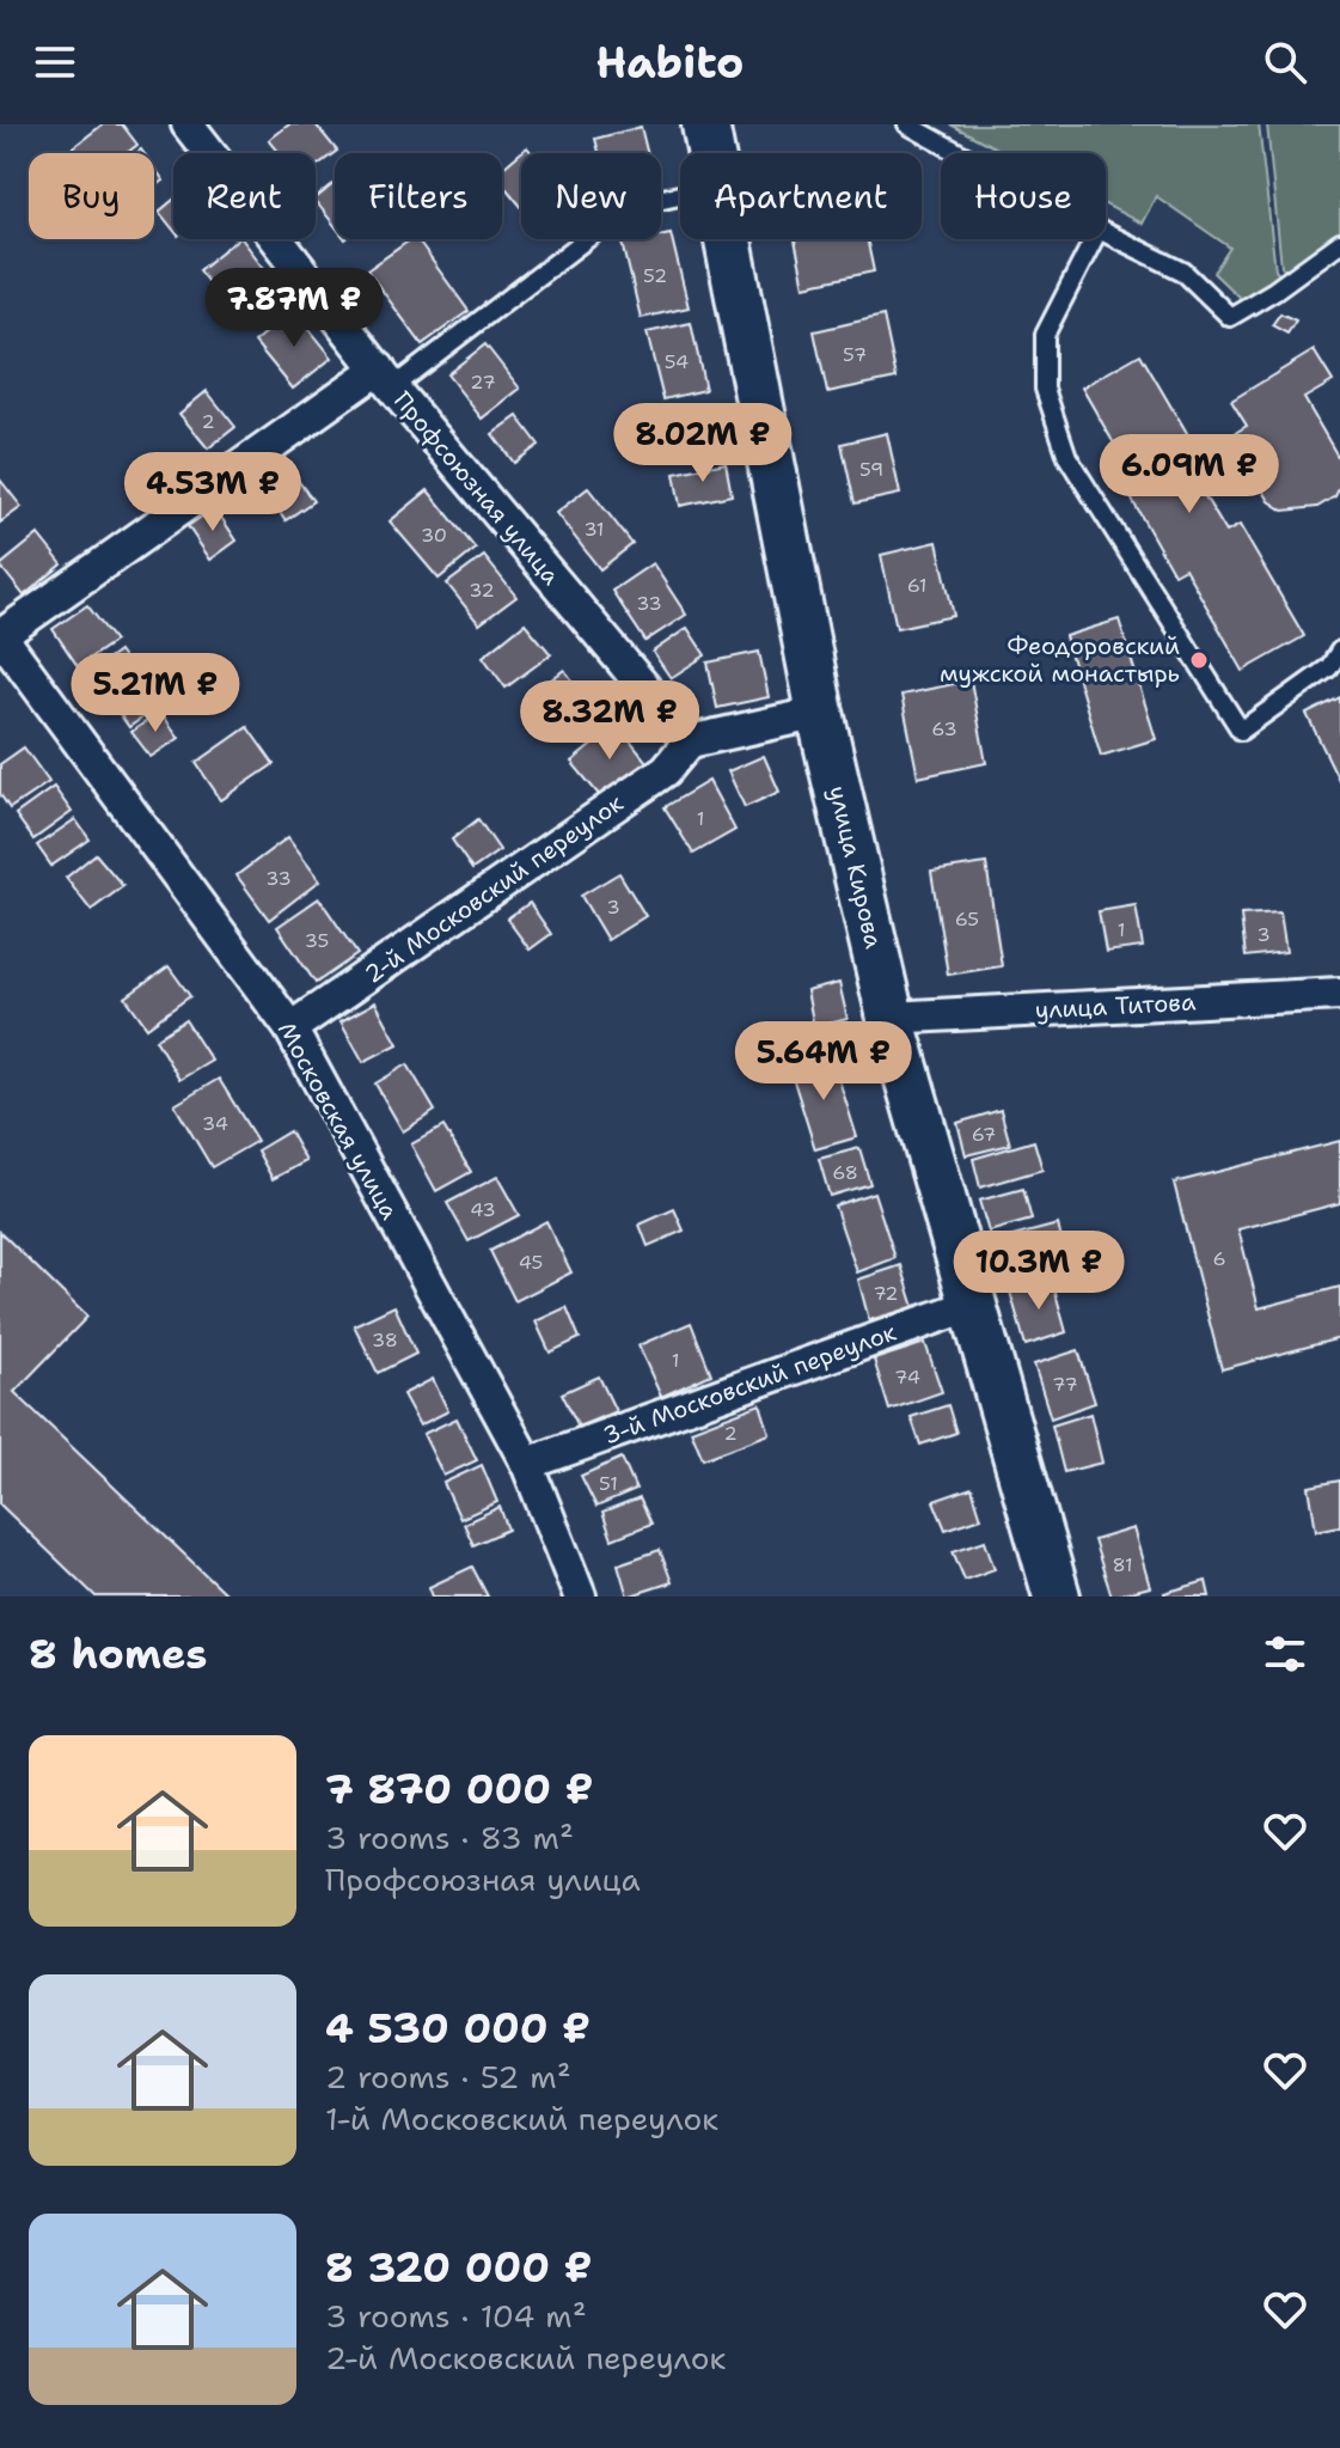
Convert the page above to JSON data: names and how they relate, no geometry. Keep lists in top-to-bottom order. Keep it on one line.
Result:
{"streets":{"street":["Профсоюзная улица","улица Кирова","2-й Московский переулок","улица Титова","Московская улица","3-й Московский переулок"]},"crossings":[["Профсоюзная улица","2-й Московский переулок"],["улица Кирова","улица Титова"],["улица Кирова","3-й Московский переулок"],["2-й Московский переулок","Московская улица"],["Московская улица","3-й Московский переулок"]],"places":["Феодоровский мужской монастырь"],"house_numbers":["52","57","54","27","2","59","31","30","61","32","33","63","1","33","3","65","1","3","35","34","67","68","43","6","45","72","38","1","74","77","2","51","81"],"page":{"header":"Habito","chip":["Buy","Rent","Filters","New","Apartment","House"],"price":["7.87M ₽","8.02M ₽","6.09M ₽","4.53M ₽","5.21M ₽","8.32M ₽","5.64M ₽","10.3M ₽"],"heading":"8 homes","list":[{"name":"7 870 000 ₽","note":"3 rooms · 83 m² · Профсоюзная улица"},{"name":"4 530 000 ₽","note":"2 rooms · 52 m² · 1-й Московский переулок"},{"name":"8 320 000 ₽","note":"3 rooms · 104 m² · 2-й Московский переулок"}]}}
